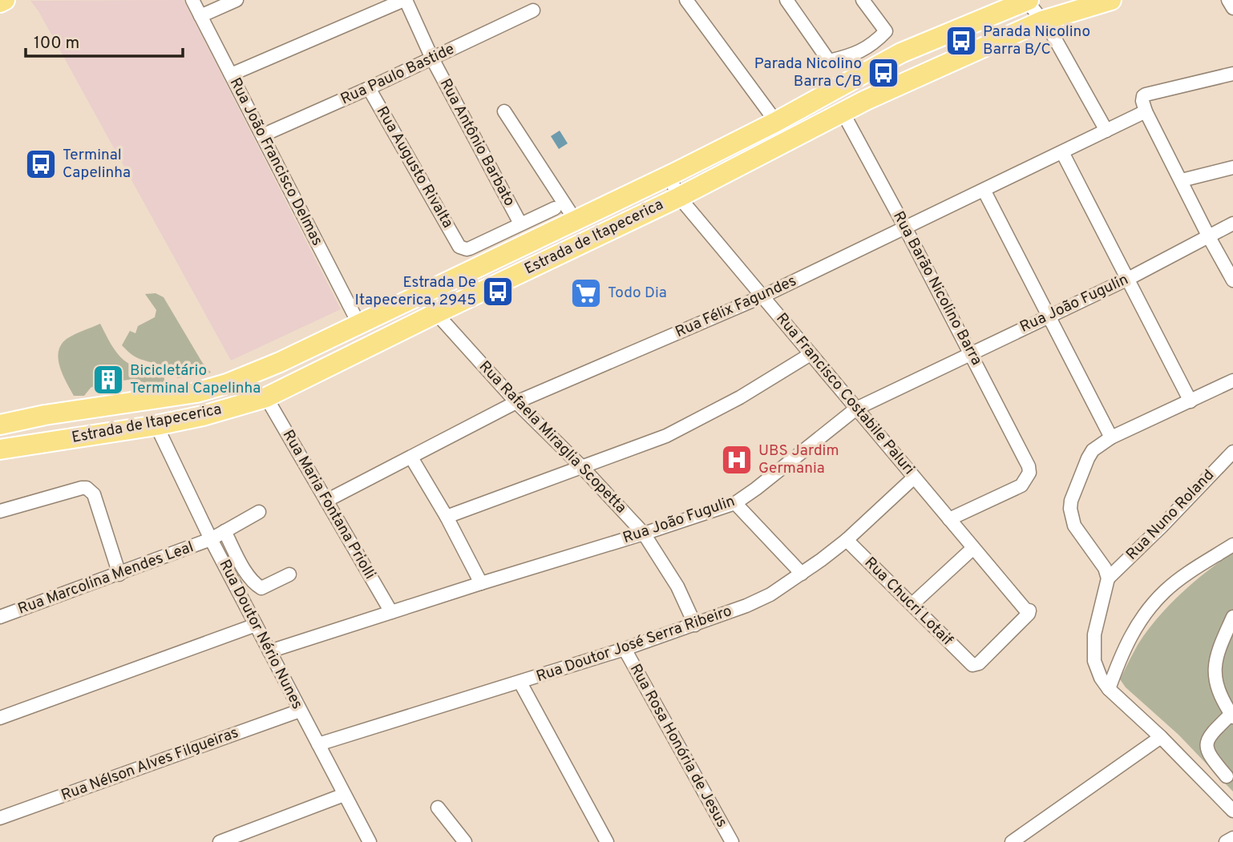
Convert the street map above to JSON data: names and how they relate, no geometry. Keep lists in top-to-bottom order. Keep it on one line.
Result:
{"streets":{"main road":["Estrada de Itapecerica"],"street":["Rua Paulo Bastide","Rua Antônio Barbato","Rua João Francisco Delmas","Rua Augusto Rivalta","Rua Barão Nicolino Barra","Rua João Fugulin","Rua Félix Fagundes","Rua Francisco Costabile Paluri","Rua Rafaela Miraglia Scopetta","Rua Maria Fontana Priolli","Rua Nuno Roland","Rua Marcolina Mendes Leal","Rua Chucri Lotaif","Rua Doutor Nério Nunes","Rua Doutor José Serra Ribeiro","Rua Rosa Honória de Jesus","Rua Nélson Alves Filgueiras"]},"crossings":[["Rua Paulo Bastide","Rua Antônio Barbato"],["Rua Paulo Bastide","Rua João Francisco Delmas"],["Rua Paulo Bastide","Rua Augusto Rivalta"],["Rua Antônio Barbato","Rua Augusto Rivalta"],["Rua João Francisco Delmas","Estrada de Itapecerica"],["Estrada de Itapecerica","Rua Barão Nicolino Barra"],["Estrada de Itapecerica","Rua Francisco Costabile Paluri"],["Estrada de Itapecerica","Rua Rafaela Miraglia Scopetta"],["Estrada de Itapecerica","Rua Maria Fontana Priolli"],["Estrada de Itapecerica","Rua Doutor Nério Nunes"],["Rua Barão Nicolino Barra","Rua João Fugulin"],["Rua Barão Nicolino Barra","Rua Félix Fagundes"],["Rua Barão Nicolino Barra","Rua Francisco Costabile Paluri"],["Rua João Fugulin","Rua Francisco Costabile Paluri"],["Rua João Fugulin","Rua Rafaela Miraglia Scopetta"],["Rua João Fugulin","Rua Maria Fontana Priolli"],["Rua João Fugulin","Rua Doutor Nério Nunes"],["Rua Félix Fagundes","Rua Francisco Costabile Paluri"],["Rua Félix Fagundes","Rua Rafaela Miraglia Scopetta"],["Rua Félix Fagundes","Rua Maria Fontana Priolli"],["Rua Francisco Costabile Paluri","Rua Chucri Lotaif"],["Rua Francisco Costabile Paluri","Rua Doutor José Serra Ribeiro"],["Rua Rafaela Miraglia Scopetta","Rua Doutor José Serra Ribeiro"],["Rua Marcolina Mendes Leal","Rua Doutor Nério Nunes"],["Rua Chucri Lotaif","Rua Doutor José Serra Ribeiro"],["Rua Doutor Nério Nunes","Rua Doutor José Serra Ribeiro"],["Rua Doutor Nério Nunes","Rua Nélson Alves Filgueiras"],["Rua Doutor José Serra Ribeiro","Rua Rosa Honória de Jesus"]],"places":{"bus stop":["Parada Nicolino Barra B/C","Parada Nicolino Barra C/B","Terminal Capelinha","Estrada De Itapecerica, 2945"],"supermarket":["Todo Dia"],"building":["Bicicletário Terminal Capelinha"],"hospital":["UBS Jardim Germania"]},"scale_bar":"100 m"}
